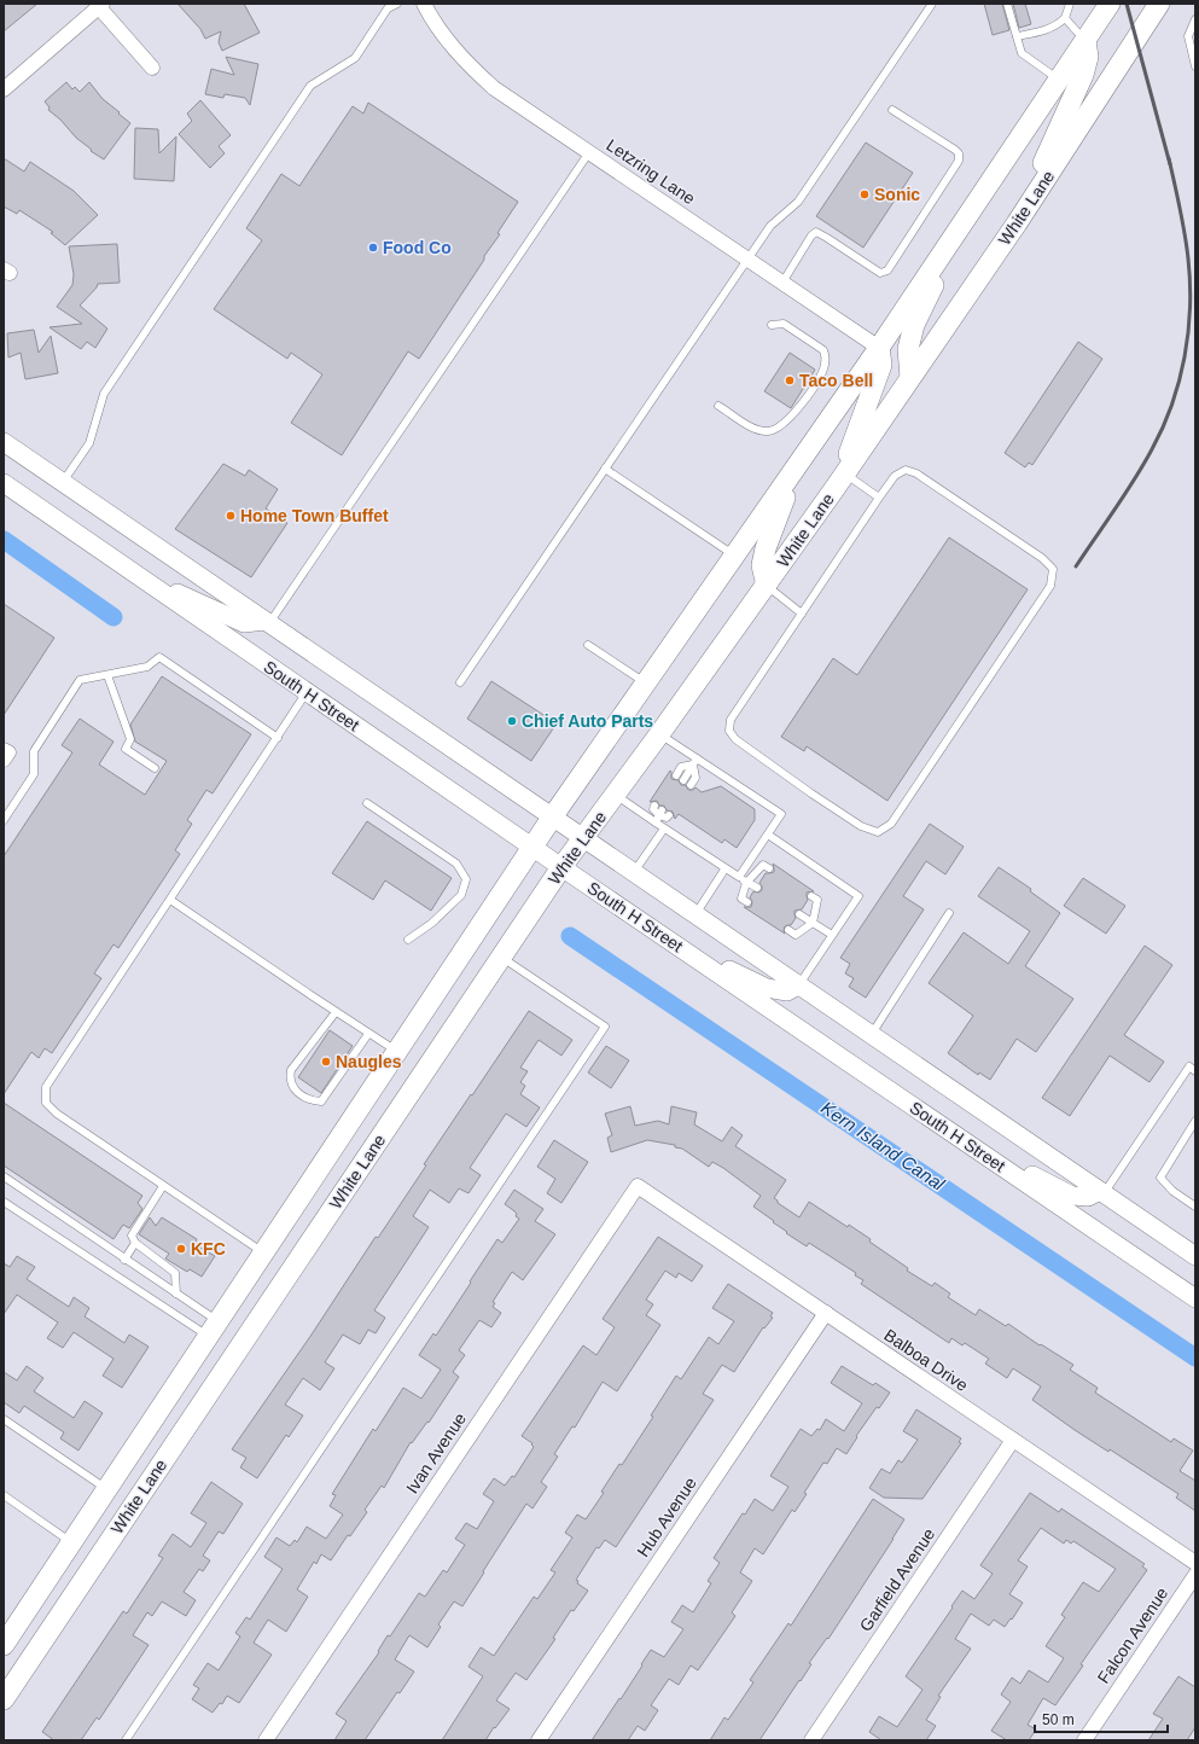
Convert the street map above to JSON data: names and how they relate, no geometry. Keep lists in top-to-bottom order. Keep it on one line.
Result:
{"streets":{"main road":["White Lane"],"street":["Letzring Lane","South H Street","Balboa Drive","Ivan Avenue","Hub Avenue","Garfield Avenue","Falcon Avenue"]},"crossings":[["Letzring Lane","White Lane"],["White Lane","South H Street"],["Balboa Drive","Ivan Avenue"],["Balboa Drive","Hub Avenue"],["Balboa Drive","Garfield Avenue"]],"water":["Kern Island Canal"],"places":["Sonic","Food Co","Taco Bell","Home Town Buffet","Chief Auto Parts","Naugles","KFC"],"scale_bar":"50 m"}
